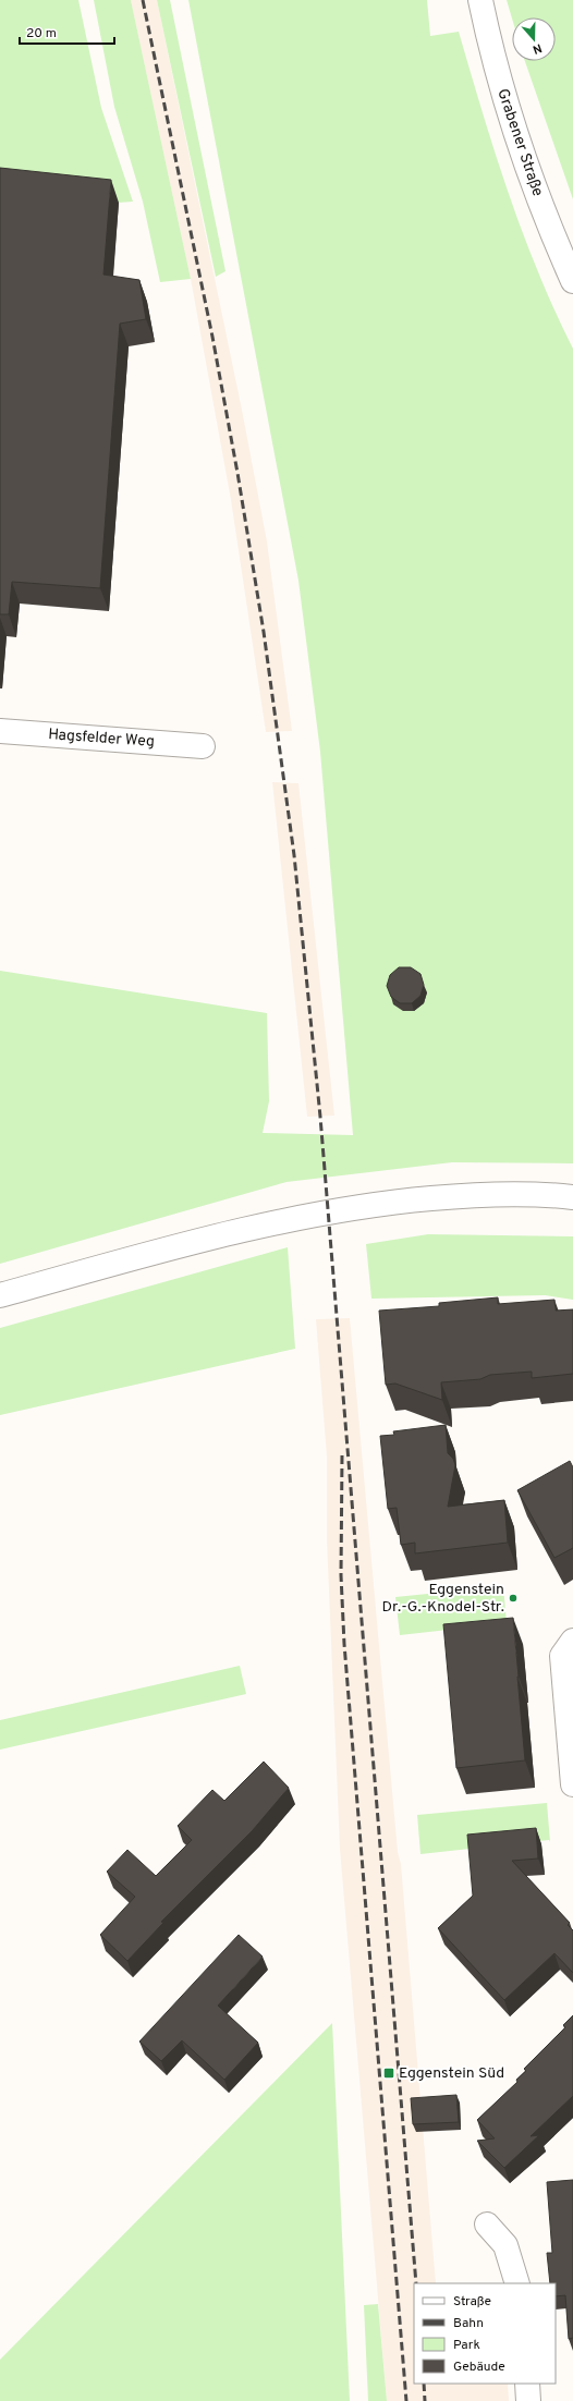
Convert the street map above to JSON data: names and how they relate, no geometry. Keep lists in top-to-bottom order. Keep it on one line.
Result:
{"streets":{"street":["Grabener Straße","Hagsfelder Weg"]},"places":{"other":["Eggenstein Dr.-G.-Knodel-Str."],"transit":["Eggenstein Süd"]},"legend":["Straße","Bahn","Park","Gebäude"],"scale_bar":"20 m","north":"bottom"}
